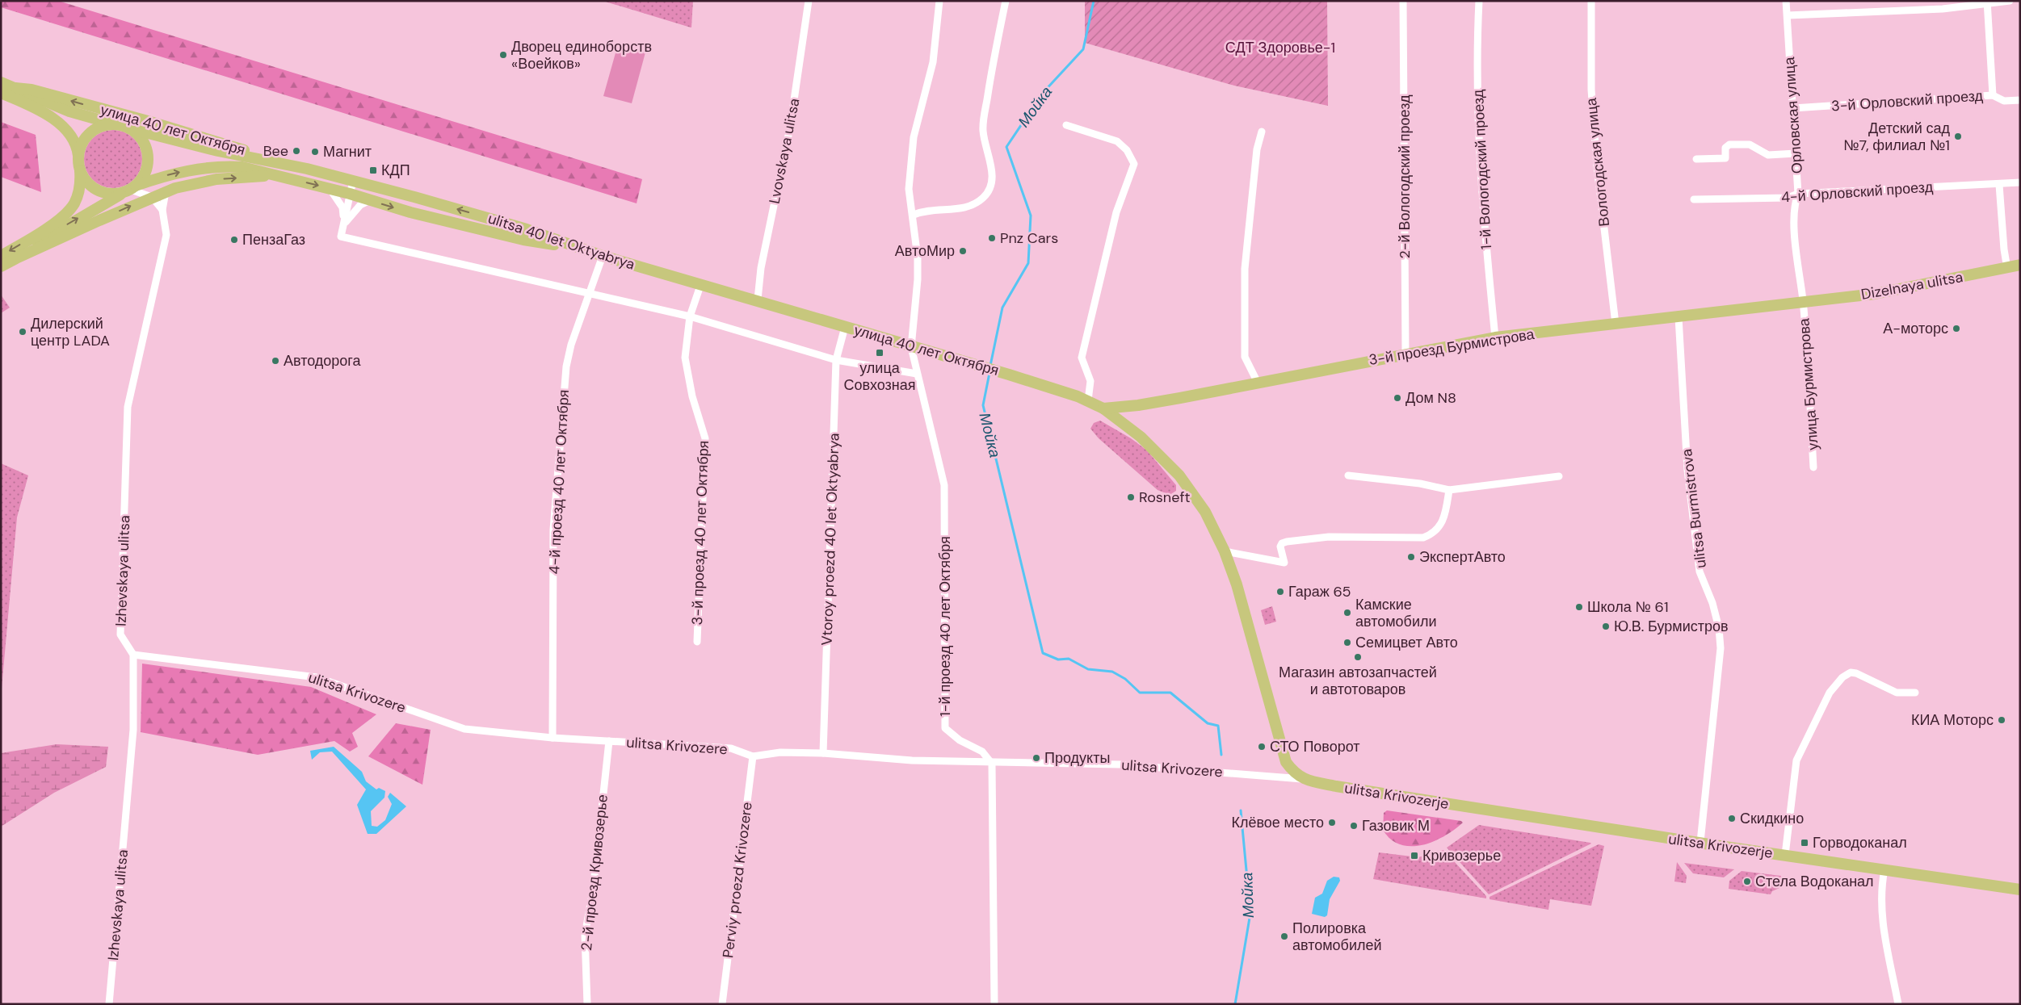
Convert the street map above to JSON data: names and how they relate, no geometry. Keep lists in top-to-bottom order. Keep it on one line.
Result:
{"streets":{"main road":["улица 40 лет Октября","ulitsa 40 let Oktyabrya","Dizelnaya ulitsa","3-й проезд Бурмистрова","ulitsa Krivozerje"],"street":["3-й Орловский проезд","Орловская улица","Lvovskaya ulitsa","Вологодская улица","1-й Вологодский проезд","2-й Вологодский проезд","4-й Орловский проезд","улица Бурмистрова","4-й проезд 40 лет Октября","ulitsa Burmistrova","3-й проезд 40 лет Октября","Vtoroy proezd 40 let Oktyabrya","Izhevskaya ulitsa","1-й проезд 40 лет Октября","ulitsa Krivozere","2-й проезд Кривозерье","Perviy proezd Krivozere"]},"crossings":[["3-й Орловский проезд","Орловская улица"],["Орловская улица","4-й Орловский проезд"],["Орловская улица","Dizelnaya ulitsa"],["Орловская улица","3-й проезд Бурмистрова"],["Орловская улица","улица Бурмистрова"],["улица 40 лет Октября","ulitsa 40 let Oktyabrya"],["улица 40 лет Октября","Vtoroy proezd 40 let Oktyabrya"],["Lvovskaya ulitsa","ulitsa 40 let Oktyabrya"],["Вологодская улица","3-й проезд Бурмистрова"],["1-й Вологодский проезд","3-й проезд Бурмистрова"],["2-й Вологодский проезд","3-й проезд Бурмистрова"],["ulitsa 40 let Oktyabrya","4-й проезд 40 лет Октября"],["ulitsa 40 let Oktyabrya","3-й проезд 40 лет Октября"],["ulitsa 40 let Oktyabrya","Vtoroy proezd 40 let Oktyabrya"],["Dizelnaya ulitsa","3-й проезд Бурмистрова"],["Dizelnaya ulitsa","улица Бурмистрова"],["3-й проезд Бурмистрова","улица Бурмистрова"],["3-й проезд Бурмистрова","ulitsa Burmistrova"],["4-й проезд 40 лет Октября","ulitsa Krivozere"],["ulitsa Burmistrova","ulitsa Krivozerje"],["Vtoroy proezd 40 let Oktyabrya","ulitsa Krivozere"],["Izhevskaya ulitsa","ulitsa Krivozere"],["1-й проезд 40 лет Октября","ulitsa Krivozere"],["ulitsa Krivozere","ulitsa Krivozerje"],["ulitsa Krivozere","2-й проезд Кривозерье"],["ulitsa Krivozere","Perviy proezd Krivozere"]],"one_way":["ulitsa 40 let Oktyabrya"],"water":["Мойка"],"parks":["СДТ Здоровье-1"],"places":{"other":["Дворец единоборств «Воейков»","Детский сад №7, филиал №1","Bee","Магнит","Pnz Cars","ПензаГаз","АвтоМир","А-моторс","Дилерский центр LADA","Автодорога","Дом N8","Rosneft","ЭкспертАвто","Гараж 65","Школа № 61","Камские автомобили","Ю.В. Бурмистров","Семицвет Авто","Магазин автозапчастей и автотоваров","КИА Моторс","СТО Поворот","Продукты","Скидкино","Клёвое место","Газовик М","Стела Водоканал","Полировка автомобилей"],"transit":["КДП","улица Совхозная","Горводоканал","Кривозерье"]}}
